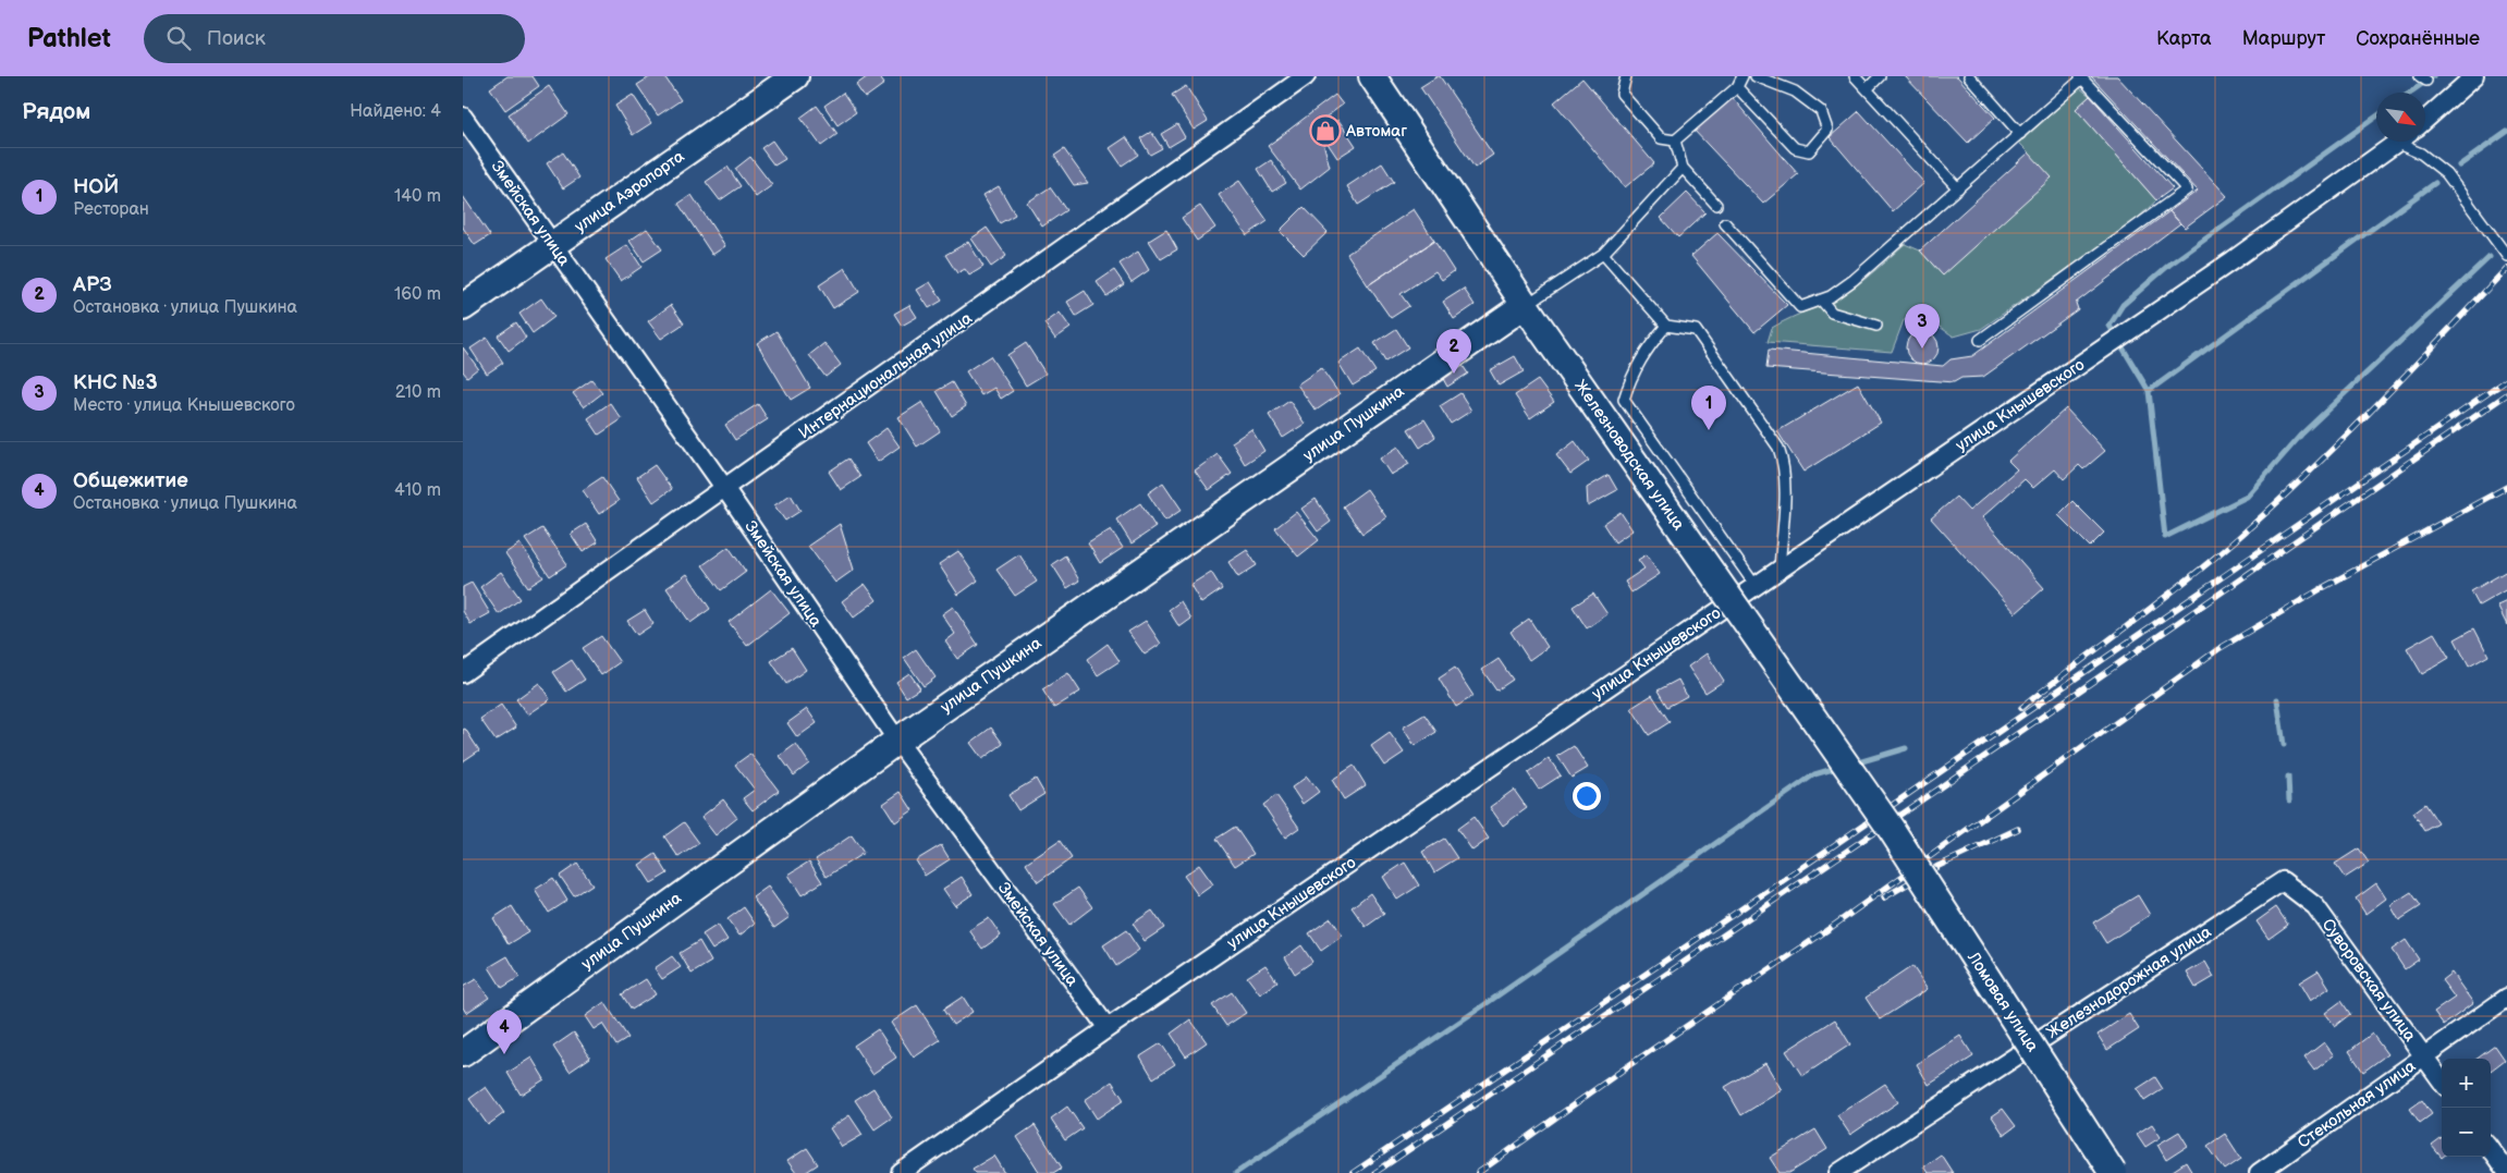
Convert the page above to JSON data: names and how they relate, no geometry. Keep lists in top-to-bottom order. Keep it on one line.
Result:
{"streets":{"main road":["улица Аэропорта","улица Пушкина","Железноводская улица","Ломовая улица"],"street":["Змейская улица","Интернациональная улица","улица Кнышевского","Суворовская улица","Железнодорожная улица","Стекольная улица"]},"crossings":[["улица Аэропорта","Змейская улица"],["Змейская улица","Интернациональная улица"],["Змейская улица","улица Кнышевского"],["Змейская улица","улица Пушкина"],["улица Пушкина","Железноводская улица"],["Железноводская улица","Ломовая улица"],["Суворовская улица","Железнодорожная улица"],["Суворовская улица","Стекольная улица"]],"places":{"shop":["Автомаг"]},"north":"bottom right","page":{"header":"Pathlet","search":"Поиск","nav":["Карта","Маршрут","Сохранённые"],"heading":["Рядом","Найдено: 4"],"list":[{"mark":"1","name":"НОЙ","note":"Ресторан","value":"140 m"},{"mark":"2","name":"АРЗ","note":"Остановка · улица Пушкина","value":"160 m"},{"mark":"3","name":"КНС №3","note":"Место · улица Кнышевского","value":"210 m"},{"mark":"4","name":"Общежитие","note":"Остановка · улица Пушкина","value":"410 m"}],"pins":["3","2","1","4"],"map_buttons":["+","−"]}}
